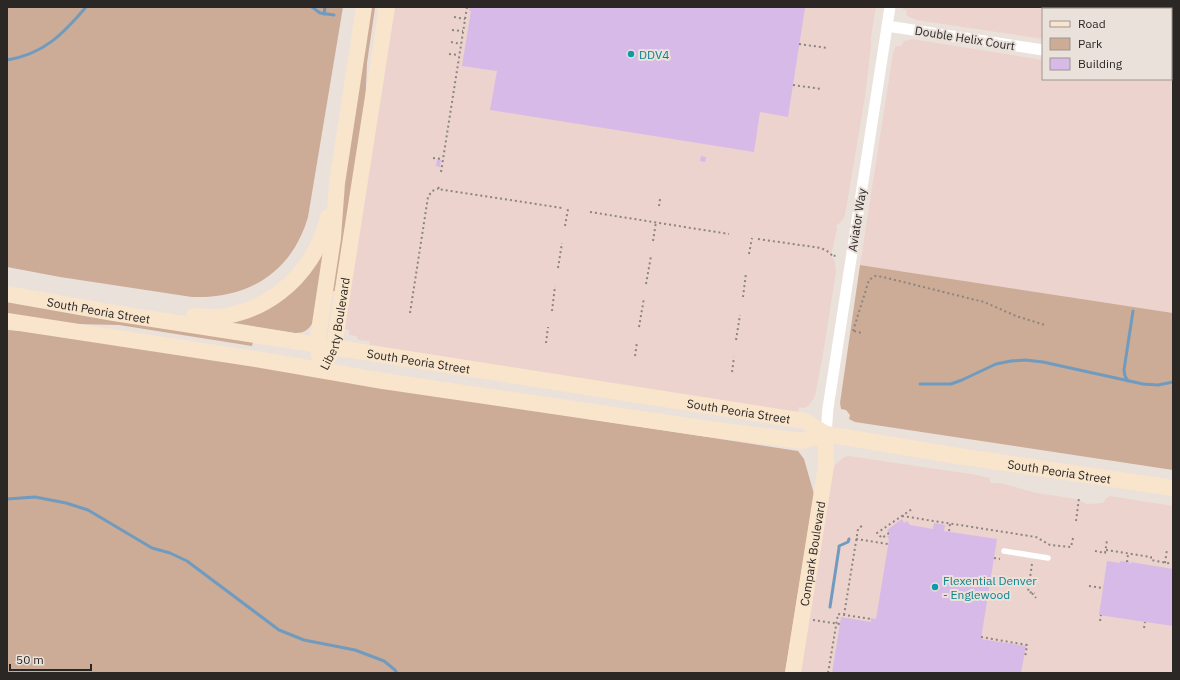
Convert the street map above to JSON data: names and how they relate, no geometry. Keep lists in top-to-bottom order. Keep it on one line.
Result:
{"streets":{"main road":["South Peoria Street","Liberty Boulevard","Compark Boulevard"],"street":["Double Helix Court","Aviator Way"]},"crossings":[["Double Helix Court","Aviator Way"],["Aviator Way","South Peoria Street"],["Aviator Way","Compark Boulevard"],["South Peoria Street","Liberty Boulevard"],["South Peoria Street","Compark Boulevard"]],"places":["DDV4","Flexential Denver - Englewood"],"legend":["Road","Park","Building"],"scale_bar":"50 m"}
